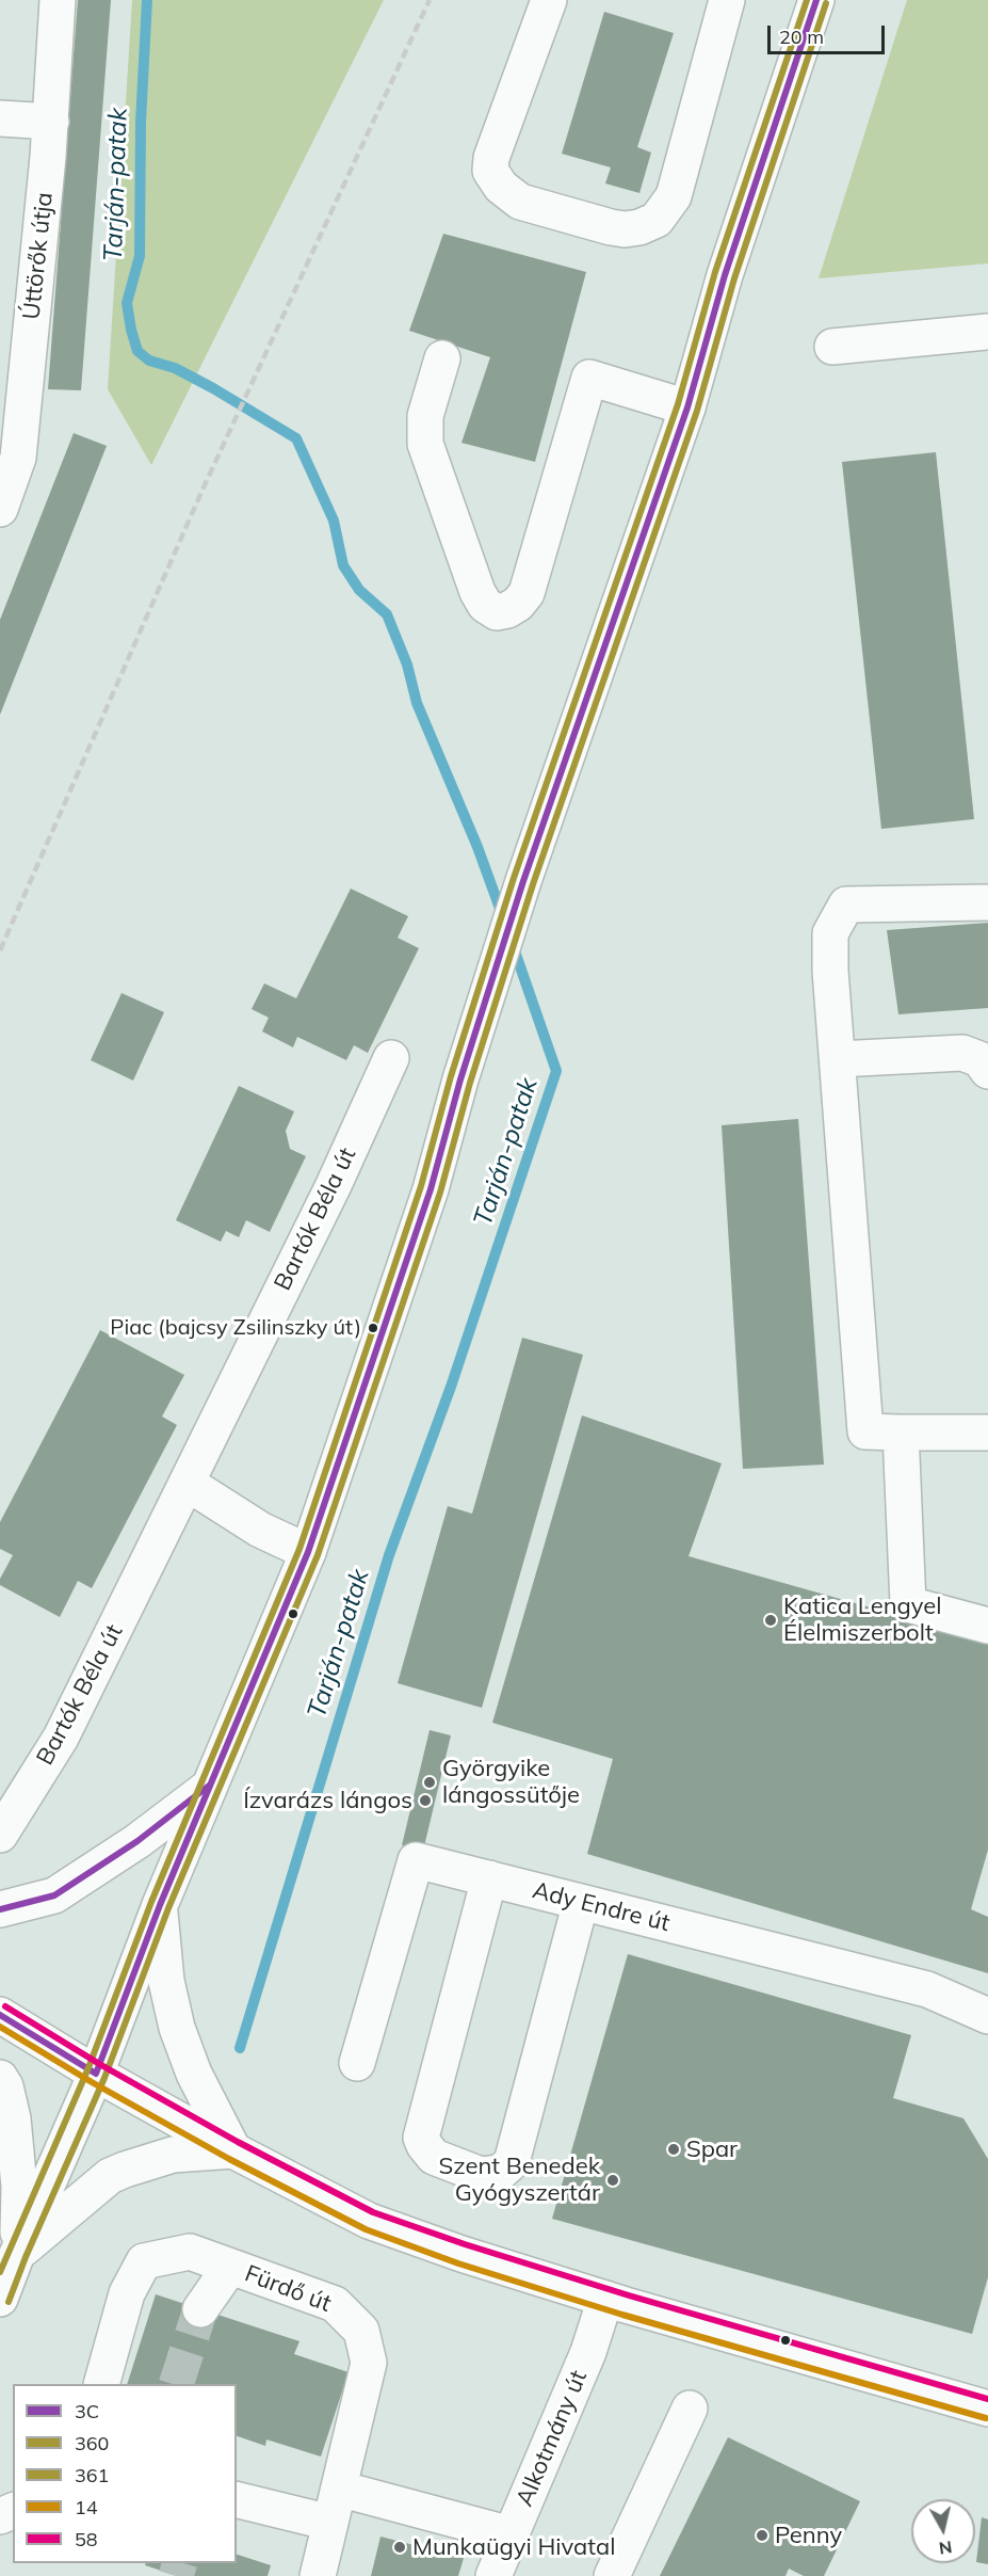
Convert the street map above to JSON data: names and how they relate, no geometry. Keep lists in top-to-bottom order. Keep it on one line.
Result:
{"streets":{"main road":["Úttörők útja","Bartók Béla út","Ady Endre út","Fürdő út","Alkotmány út"]},"water":["Tarján-patak"],"places":["Piac (bajcsy Zsilinszky út)","Katica Lengyel Élelmiszerbolt","Györgyike lángossütője","Ízvarázs lángos","Spar","Szent Benedek Gyógyszertár","Penny","Munkaügyi Hivatal"],"lines":["transit line 3C","transit line 361","transit line 360","transit line 58","transit line 14"],"legend":["3C","360","361","14","58"],"scale_bar":"20 m","north":"bottom"}
